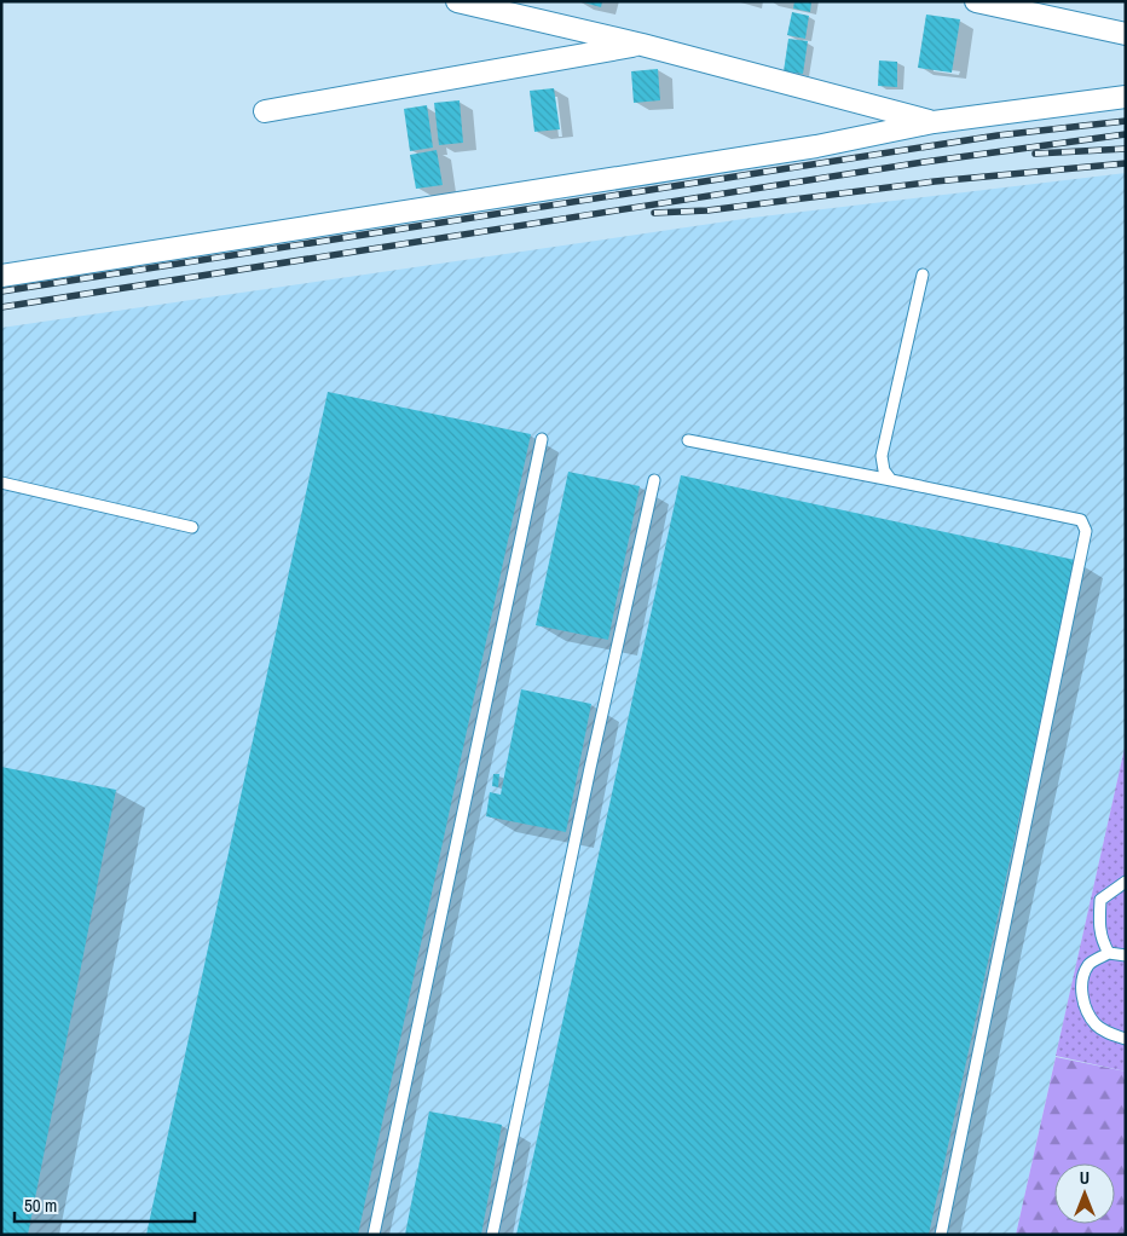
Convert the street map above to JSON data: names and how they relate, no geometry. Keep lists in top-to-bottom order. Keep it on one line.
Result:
{"scale_bar":"50 m","north":"top"}
